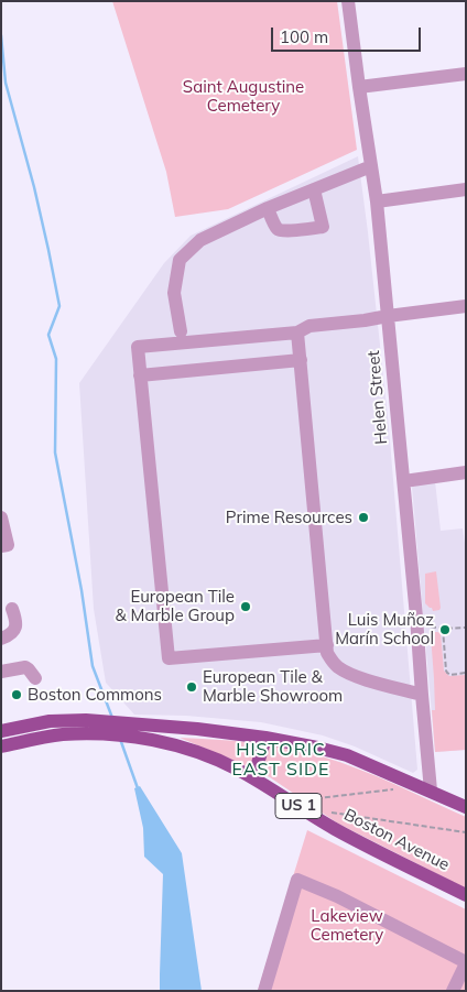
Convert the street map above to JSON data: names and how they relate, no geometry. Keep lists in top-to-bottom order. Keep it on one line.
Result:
{"streets":{"main road":["US 1","Boston Avenue"],"street":["Helen Street"]},"crossings":[["Helen Street","Boston Avenue"]],"districts":["HISTORIC EAST SIDE"],"parks":["Saint Augustine Cemetery","Lakeview Cemetery"],"places":["Prime Resources","European Tile & Marble Group","Luis Muñoz Marín School","European Tile & Marble Showroom","Boston Commons"],"scale_bar":"100 m"}
